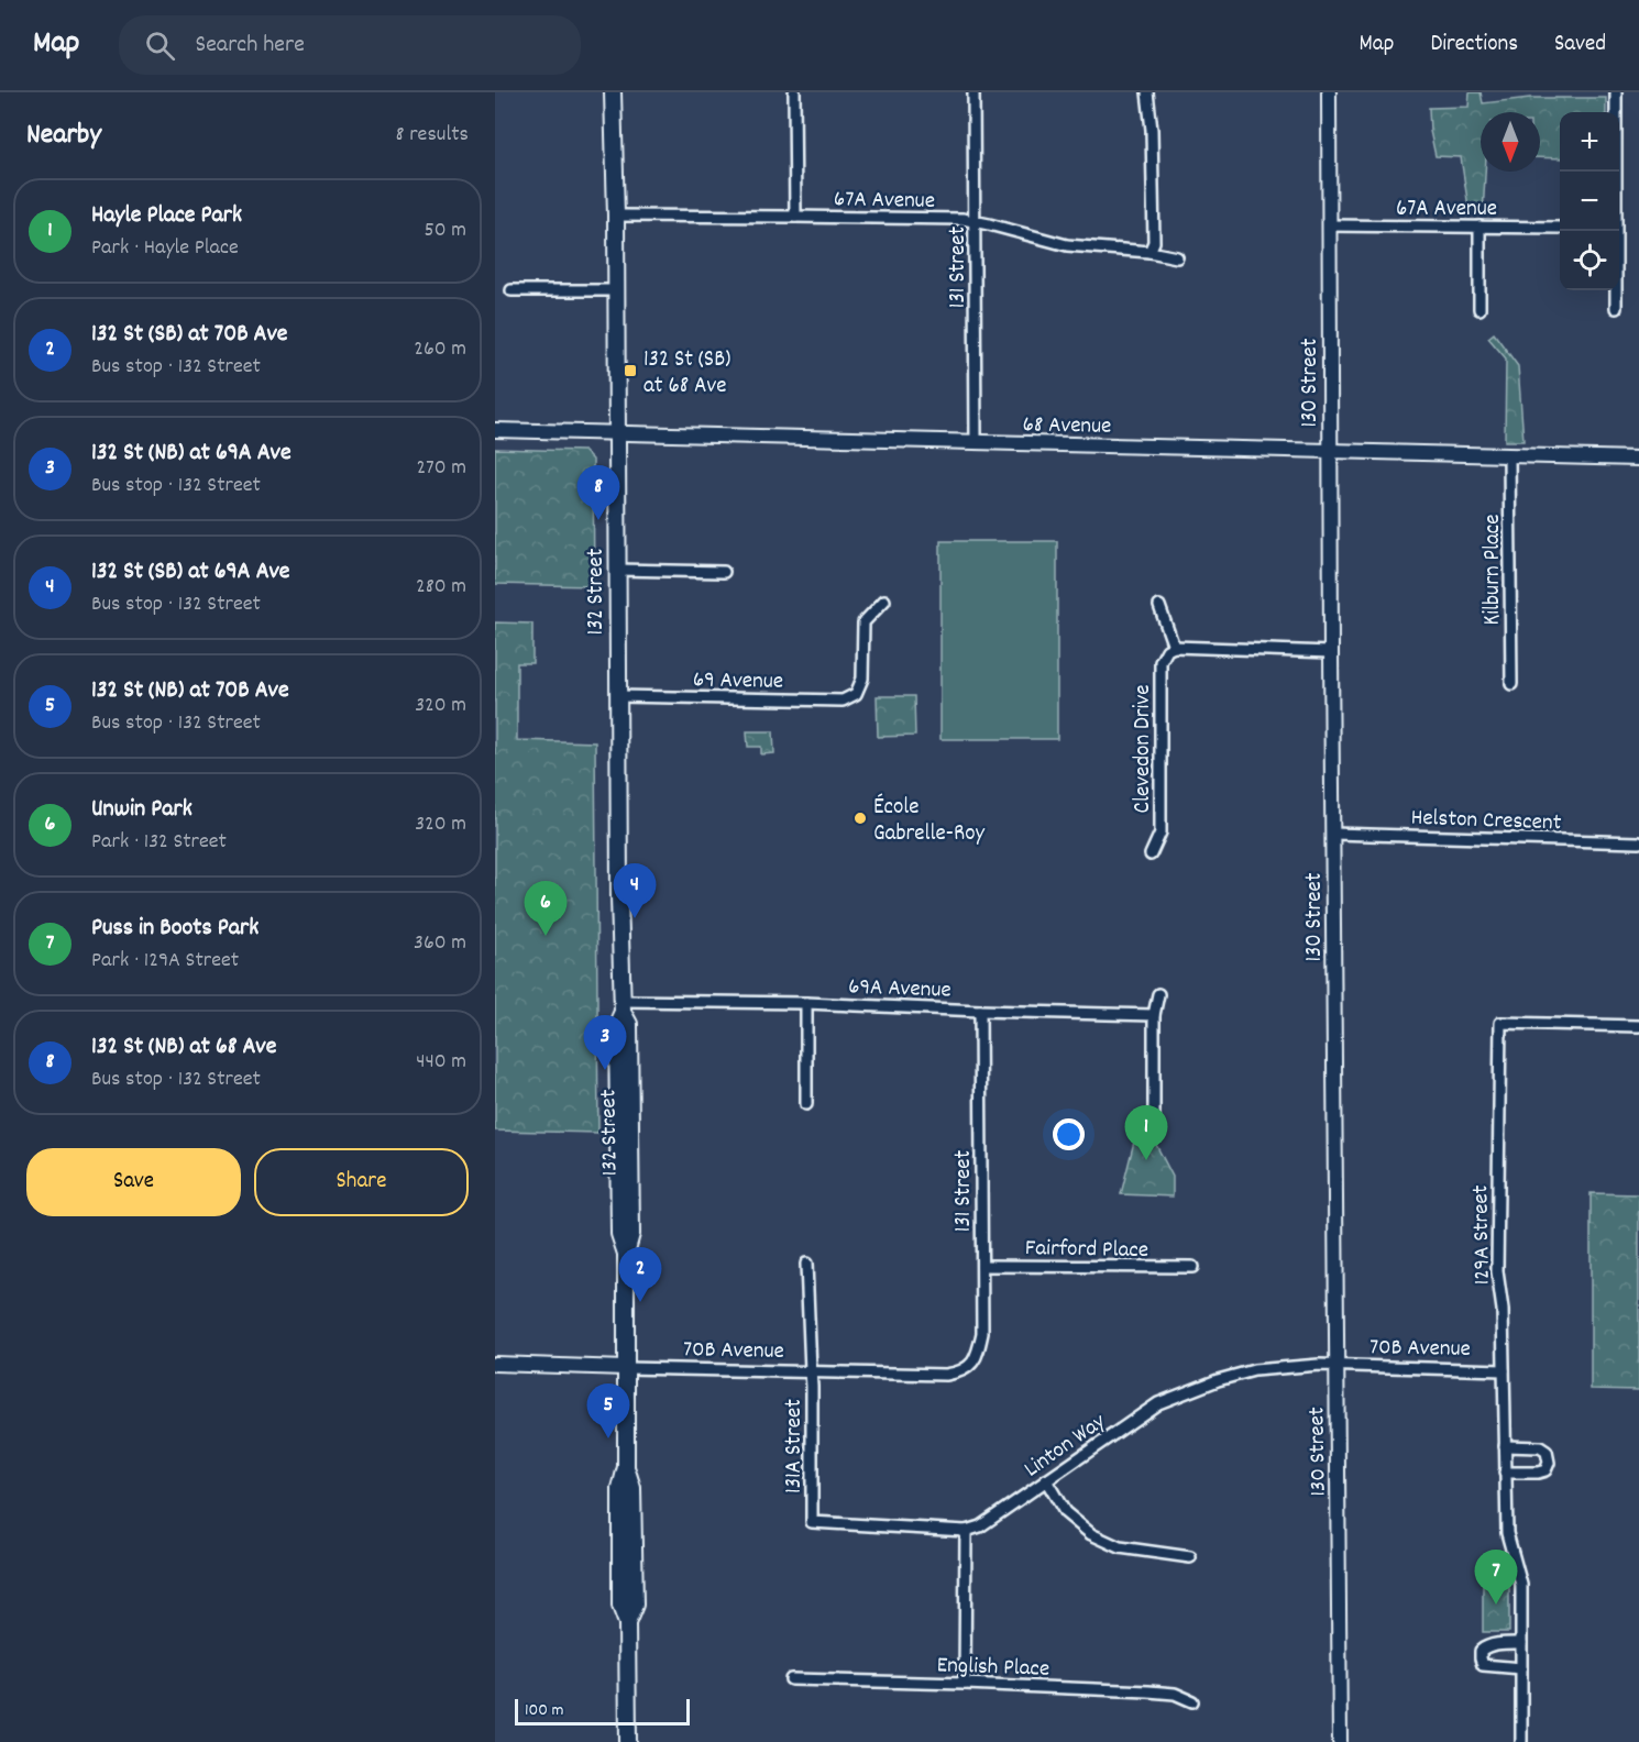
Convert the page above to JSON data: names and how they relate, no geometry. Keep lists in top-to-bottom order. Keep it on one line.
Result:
{"streets":{"main road":["132 Street"],"street":["67A Avenue","131 Street","130 Street","68 Avenue","Kilburn Place","69 Avenue","Clevedon Drive","Helston Crescent","69A Avenue","129A Street","Fairford Place","70B Avenue","Linton Way","131A Street","English Place"]},"crossings":[["67A Avenue","131 Street"],["67A Avenue","130 Street"],["67A Avenue","132 Street"],["131 Street","68 Avenue"],["131 Street","69A Avenue"],["131 Street","Fairford Place"],["131 Street","70B Avenue"],["130 Street","68 Avenue"],["130 Street","Helston Crescent"],["130 Street","70B Avenue"],["130 Street","Linton Way"],["68 Avenue","Kilburn Place"],["68 Avenue","132 Street"],["132 Street","69 Avenue"],["132 Street","69A Avenue"],["132 Street","70B Avenue"],["129A Street","70B Avenue"],["70B Avenue","Linton Way"],["70B Avenue","131A Street"],["Linton Way","131A Street"]],"places":{"transit":["132 St (SB) at 68 Ave"],"other":["École Gabrelle-Roy"]},"scale_bar":"100 m","north":"bottom","page":{"header":"Map","search":"Search here","nav":["Map","Directions","Saved"],"heading":["Nearby","8 results"],"map_buttons":["+","−"],"list":[{"mark":"1","name":"Hayle Place Park","note":"Park · Hayle Place","value":"50 m"},{"mark":"2","name":"132 St (SB) at 70B Ave","note":"Bus stop · 132 Street","value":"260 m"},{"mark":"3","name":"132 St (NB) at 69A Ave","note":"Bus stop · 132 Street","value":"270 m"},{"mark":"4","name":"132 St (SB) at 69A Ave","note":"Bus stop · 132 Street","value":"280 m"},{"mark":"5","name":"132 St (NB) at 70B Ave","note":"Bus stop · 132 Street","value":"320 m"},{"mark":"6","name":"Unwin Park","note":"Park · 132 Street","value":"320 m"},{"mark":"7","name":"Puss in Boots Park","note":"Park · 129A Street","value":"360 m"},{"mark":"8","name":"132 St (NB) at 68 Ave","note":"Bus stop · 132 Street","value":"440 m"}],"pins":["8","4","6","3","1","2","5","7"],"buttons":["Save","Share"],"scale":"100 m"}}
